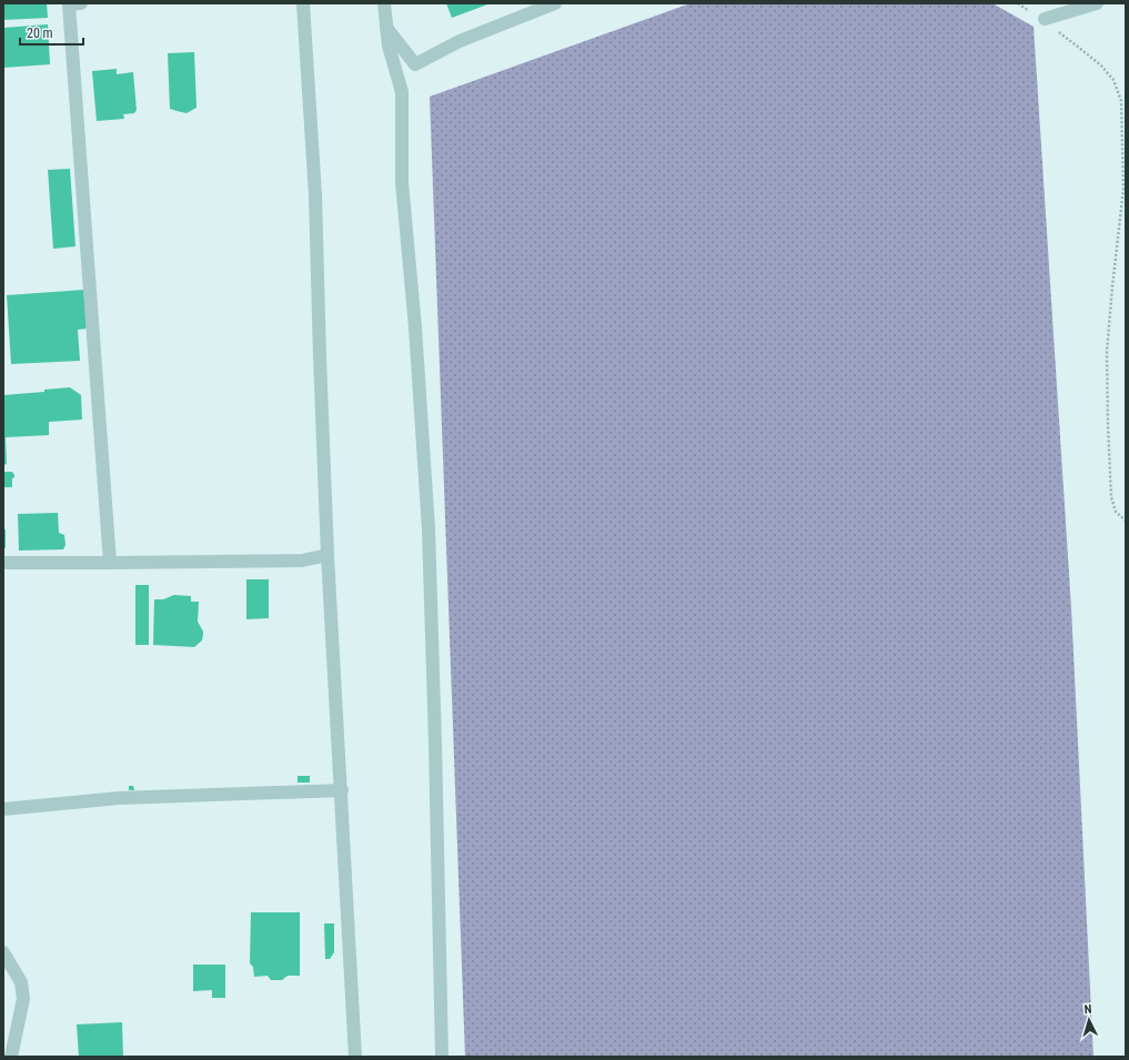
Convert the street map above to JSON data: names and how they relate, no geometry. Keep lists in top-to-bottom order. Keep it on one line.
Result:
{"scale_bar":"20 m","north":"top"}
